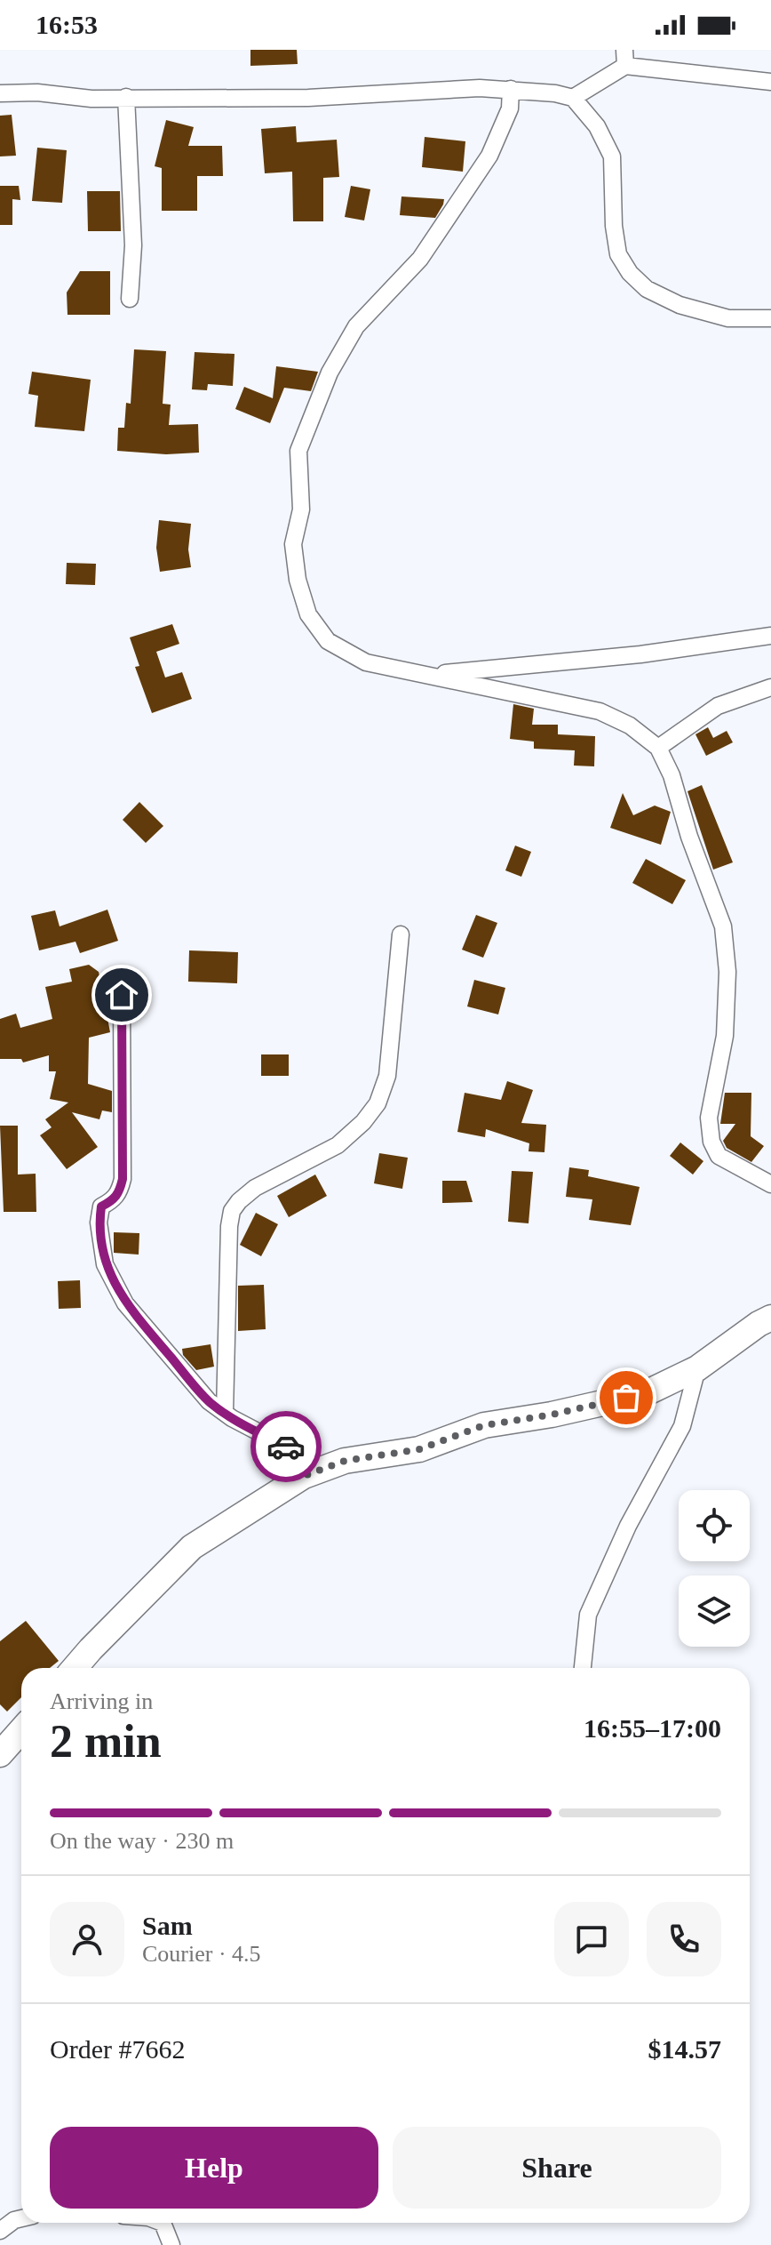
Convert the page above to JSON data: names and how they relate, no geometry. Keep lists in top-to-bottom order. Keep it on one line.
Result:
{"page":{"status":"16:53","heading":["2 min","Arriving in","16:55–17:00"],"panel":["Sam","Courier · 4.5","Order #7662","$14.57"],"bar":"On the way · 230 m","buttons":["Help","Share"]}}
